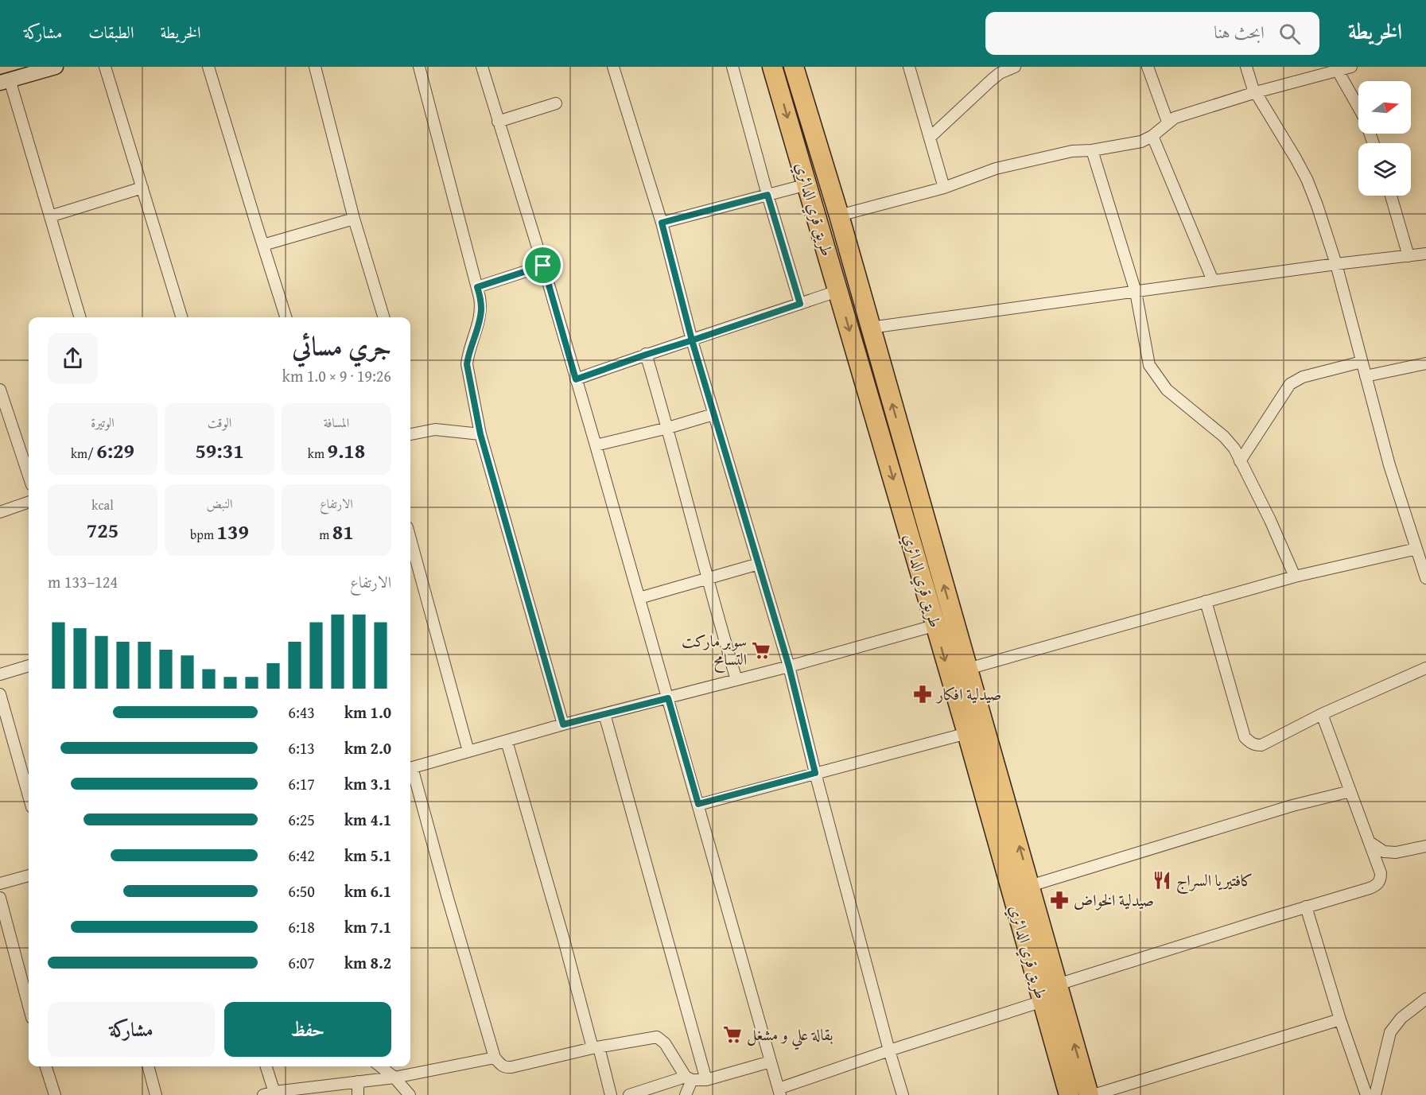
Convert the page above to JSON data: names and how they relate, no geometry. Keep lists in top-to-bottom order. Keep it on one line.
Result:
{"streets":{"highway":["طريق قري الدائري"]},"places":{"supermarket":["سوبر ماركت التسامح","بقالة علي و مشغل"],"pharmacy":["صيدلية افكار","صيدلية الخواض"],"restaurant":["كافتيريا السراج"]},"north":"right","page":{"header":"الخريطة","search":"ابحث هنا","nav":["الخريطة","الطبقات","مشاركة"],"heading":["جري مسائي","19:26 · 9 × 1.0 km"],"stats":[["المسافة","9.18 km"],["الوقت","59:31"],["الوتيرة","6:29 /km"],["الارتفاع","81 m"],["النبض","139 bpm"],["kcal","725"]],"chart":["الارتفاع","124–133 m"],"list":[{"name":"1.0 km","note":"6:43"},{"name":"2.0 km","note":"6:13"},{"name":"3.1 km","note":"6:17"},{"name":"4.1 km","note":"6:25"},{"name":"5.1 km","note":"6:42"},{"name":"6.1 km","note":"6:50"},{"name":"7.1 km","note":"6:18"},{"name":"8.2 km","note":"6:07"}],"buttons":["حفظ","مشاركة"]}}
